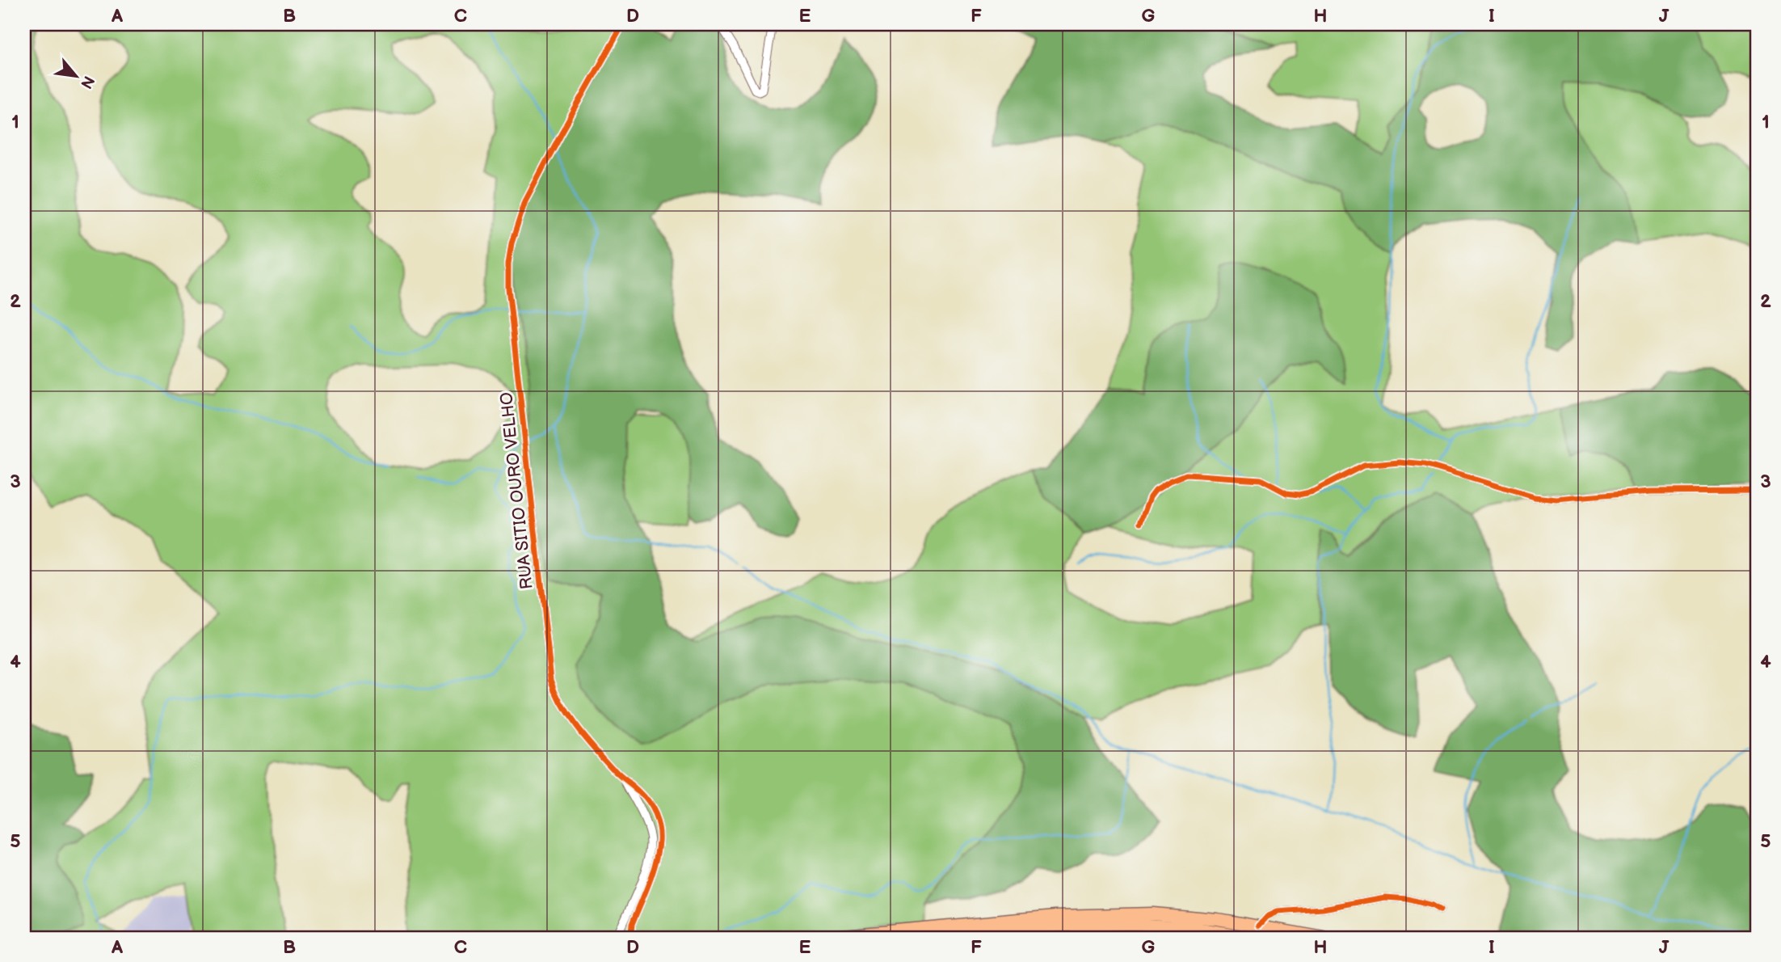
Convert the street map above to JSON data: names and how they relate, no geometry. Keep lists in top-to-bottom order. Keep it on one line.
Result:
{"streets":{"street":["RUA SITIO OURO VELHO"]},"north":"bottom right","grid":{"columns":["A","B","C","D","E","F","G","H","I","J"],"rows":["1","2","3","4","5"]}}
